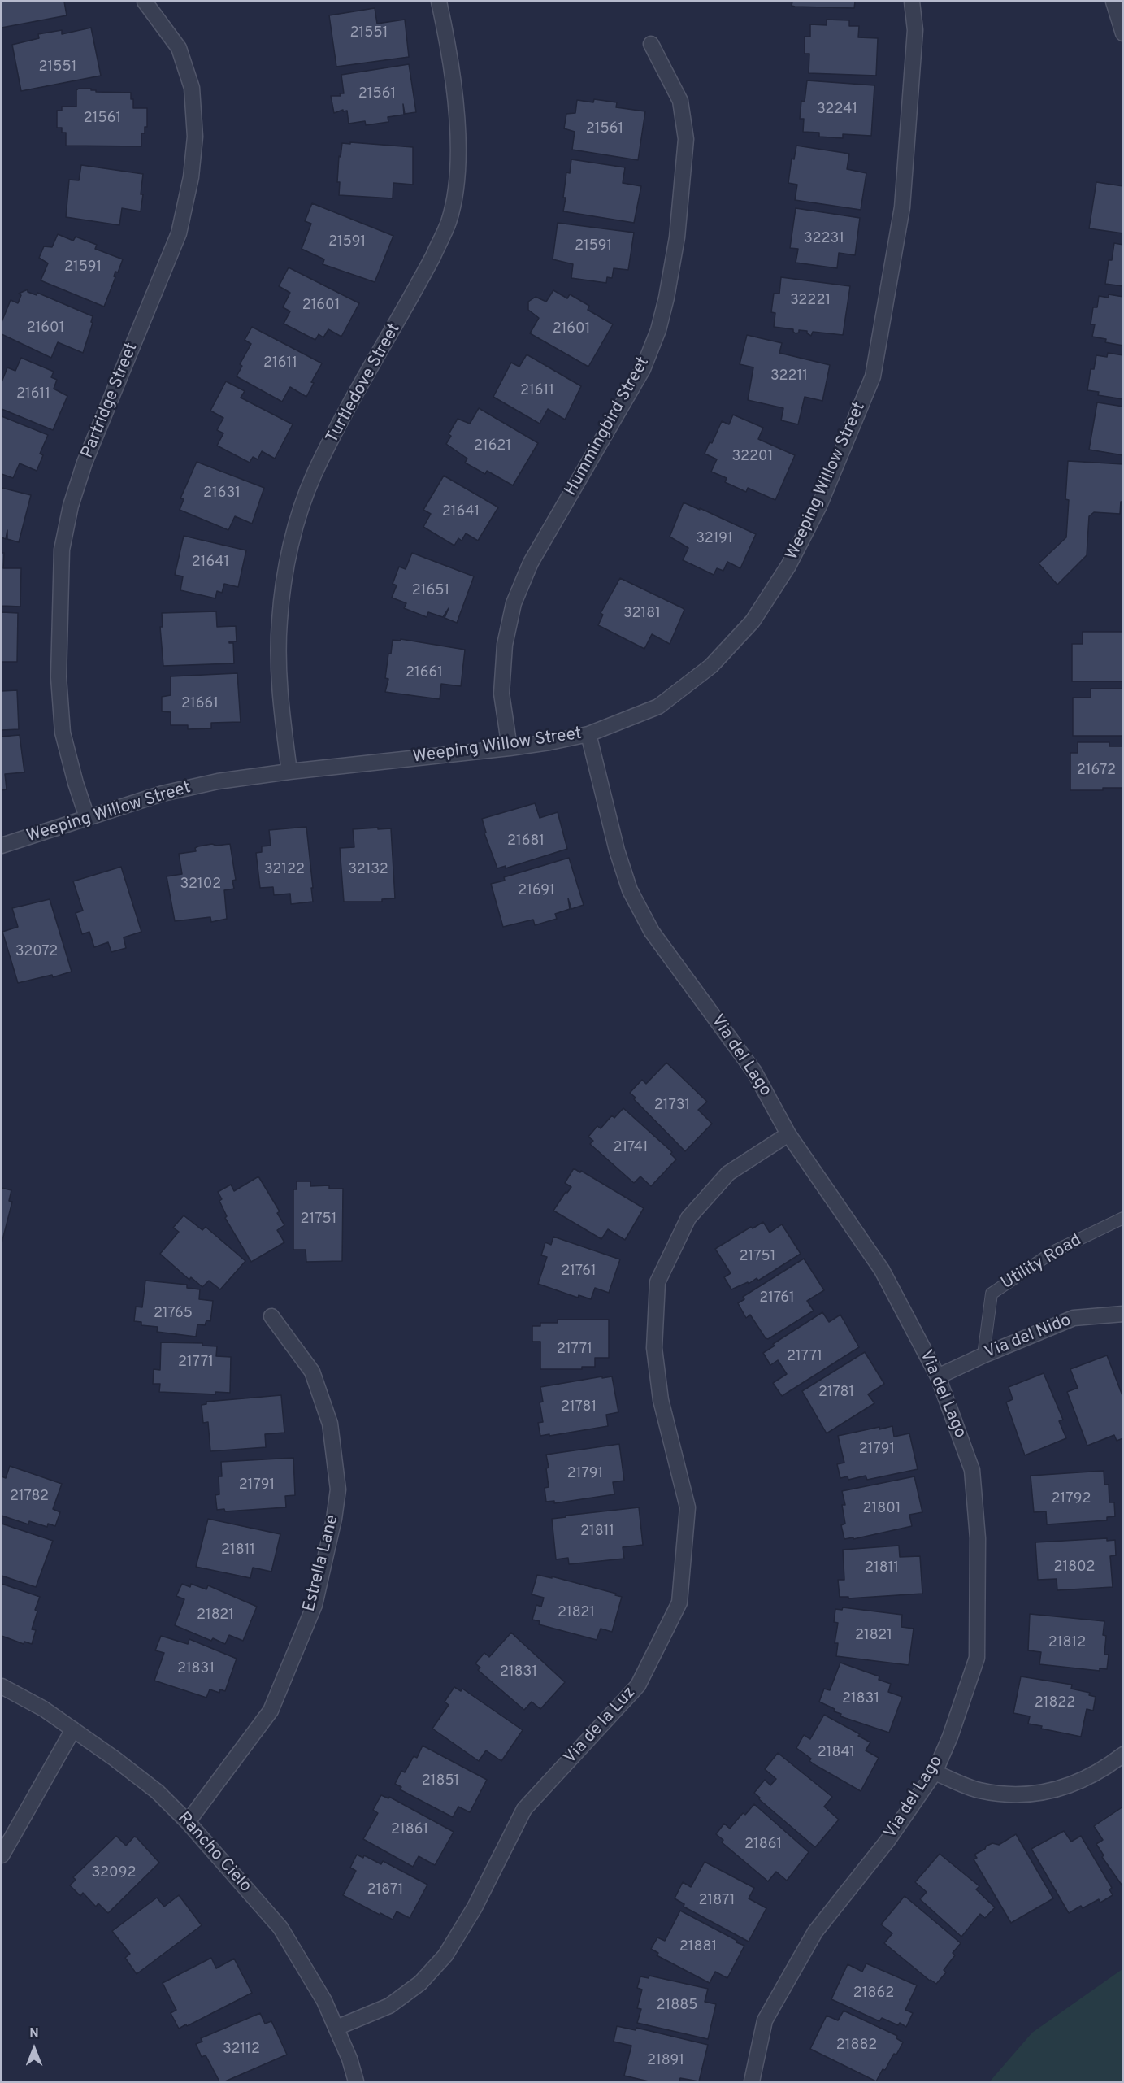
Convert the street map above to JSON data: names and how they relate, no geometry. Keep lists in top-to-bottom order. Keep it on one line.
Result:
{"streets":{"street":["Turtledove Street","Partridge Street","Hummingbird Street","Weeping Willow Street","Via del Lago","Via del Nido","Estrella Lane","Via de la Luz","Rancho Cielo"],"lane":["Utility Road"]},"crossings":[["Turtledove Street","Weeping Willow Street"],["Partridge Street","Weeping Willow Street"],["Hummingbird Street","Weeping Willow Street"],["Weeping Willow Street","Via del Lago"],["Via del Lago","Via del Nido"],["Via del Lago","Via de la Luz"],["Utility Road","Via del Nido"],["Estrella Lane","Rancho Cielo"],["Via de la Luz","Rancho Cielo"]],"house_numbers":["21551","21551","21561","32241","21561","21561","32231","21591","21591","21591","32221","21601","21601","21601","21611","32211","21611","21611","21621","32201","21631","21641","32191","21641","21651","32181","21661","21661","21672","21681","32122","32132","32102","21691","32072","21731","21741","21751","21751","21761","21761","21765","21771","21771","21771","21781","21781","21791","21791","21791","21782","21792","21801","21811","21811","21802","21811","21821","21821","21821","21812","21831","21831","21831","21822","21841","21851","21861","21861","32092","21871","21871","21881","21862","21885","21882","32112","21891"],"north":"top"}
